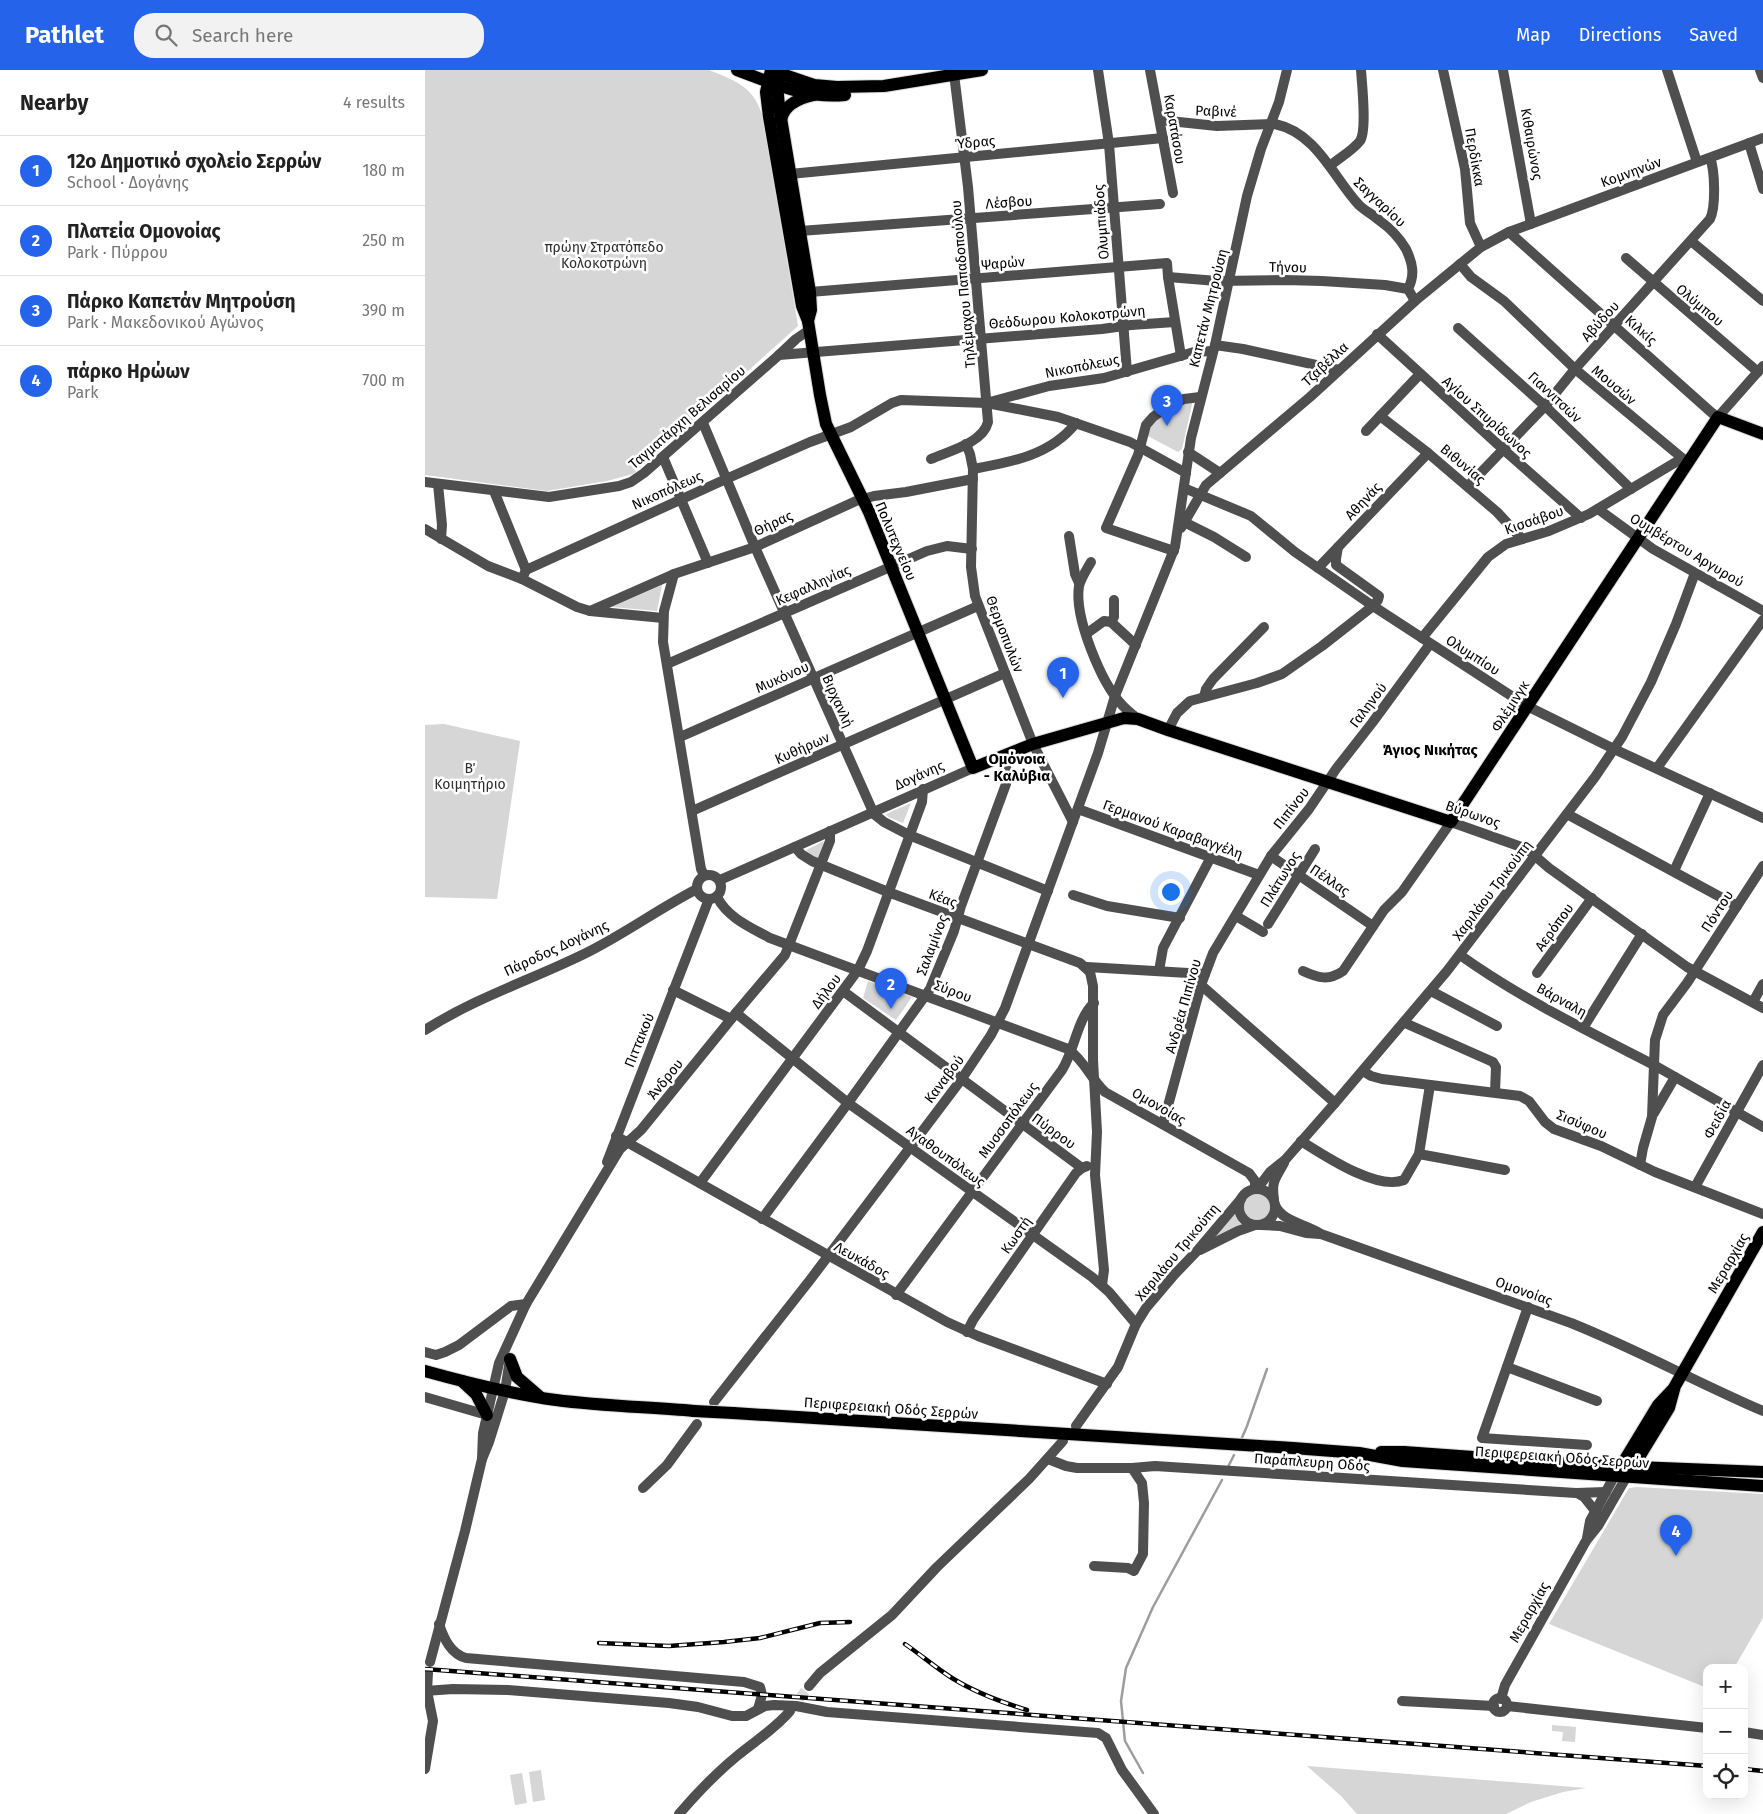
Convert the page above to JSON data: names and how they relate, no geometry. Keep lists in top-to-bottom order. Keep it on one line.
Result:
{"streets":{"main road":["Κιλκίς","Πολυτεχνείου","Φλέμινγκ","Δογάνης","Βύρωνος","Μεραρχίας","Περιφερειακή Οδός Σερρών"],"street":["Ραβινέ","Καρατάσου","Ύδρας","Κιθαιρώνος","Περδίκκα","Κομνηνών","Λέσβου","Σαγγαρίου","Ολυμπιάδος","Ψαρών","Τήνου","Τηλέμαχου Παπαδοπούλου","Ολύμπου","Καπετάν Μητρούση","Θεόδωρου Κολοκοτρώνη","Αβύδου","Τζαβέλλα","Νικοπόλεως","Μουσών","Γιαννιτσών","Ταγματάρχη Βελισαρίου","Αγίου Σπυρίδωνος","Βιθυνίας","Αθηνάς","Κισσάβου","Θήρας","Ουμβέρτου Αργυρού","Κεφαλληνίας","Θερμοπυλών","Ολυμπίου","Μυκόνου","Βιρχανλή","Γαληνού","Κυθήρων","Πιπίνου","Γερμανού Καραβαγγέλη","Πλάτωνος","Πέλλας","Χαριλάου Τρικούπη","Κέας","Πόντου","Αερόπου","Σαλαμίνος","Πάροδος Δογάνης","Δήλου","Σύρου","Βάρναλη","Ανδρέα Πιπίνου","Πιττακού","Άνδρου","Καναβού","Ομονοίας","Φειδία","Μυσσοπόλεως","Σισύφου","Πύρρου","Αγαθουπόλεως","Κωστή","Λευκάδος","Παράπλευρη Οδός"]},"crossings":[["Ραβινέ","Καρατάσου"],["Ραβινέ","Σαγγαρίου"],["Ραβινέ","Καπετάν Μητρούση"],["Καρατάσου","Ύδρας"],["Ύδρας","Ολυμπιάδος"],["Ύδρας","Τηλέμαχου Παπαδοπούλου"],["Ύδρας","Πολυτεχνείου"],["Κιθαιρώνος","Κομνηνών"],["Περδίκκα","Τζαβέλλα"],["Κομνηνών","Αβύδου"],["Κομνηνών","Κιλκίς"],["Κομνηνών","Τζαβέλλα"],["Λέσβου","Ολυμπιάδος"],["Λέσβου","Τηλέμαχου Παπαδοπούλου"],["Λέσβου","Πολυτεχνείου"],["Σαγγαρίου","Τήνου"],["Σαγγαρίου","Καπετάν Μητρούση"],["Ολυμπιάδος","Ψαρών"],["Ολυμπιάδος","Θεόδωρου Κολοκοτρώνη"],["Ολυμπιάδος","Νικοπόλεως"],["Ψαρών","Τήνου"],["Ψαρών","Τηλέμαχου Παπαδοπούλου"],["Ψαρών","Πολυτεχνείου"],["Τήνου","Καπετάν Μητρούση"],["Τηλέμαχου Παπαδοπούλου","Θεόδωρου Κολοκοτρώνη"],["Τηλέμαχου Παπαδοπούλου","Νικοπόλεως"],["Τηλέμαχου Παπαδοπούλου","Θερμοπυλών"],["Ολύμπου","Αβύδου"],["Καπετάν Μητρούση","Τζαβέλλα"],["Καπετάν Μητρούση","Νικοπόλεως"],["Καπετάν Μητρούση","Ολυμπίου"],["Καπετάν Μητρούση","Δογάνης"],["Καπετάν Μητρούση","Καναβού"],["Θεόδωρου Κολοκοτρώνη","Πολυτεχνείου"],["Αβύδου","Κιλκίς"],["Αβύδου","Μουσών"],["Αβύδου","Γιαννιτσών"],["Αβύδου","Αγίου Σπυρίδωνος"],["Αβύδου","Βιθυνίας"],["Κιλκίς","Τζαβέλλα"],["Κιλκίς","Φλέμινγκ"],["Τζαβέλλα","Νικοπόλεως"],["Τζαβέλλα","Μουσών"],["Τζαβέλλα","Αγίου Σπυρίδωνος"],["Τζαβέλλα","Ολυμπίου"],["Νικοπόλεως","Πολυτεχνείου"],["Νικοπόλεως","Βιρχανλή"],["Μουσών","Κισσάβου"],["Μουσών","Φλέμινγκ"],["Γιαννιτσών","Κισσάβου"],["Ταγματάρχη Βελισαρίου","Πολυτεχνείου"],["Ταγματάρχη Βελισαρίου","Βιρχανλή"],["Αγίου Σπυρίδωνος","Κισσάβου"],["Βιθυνίας","Αθηνάς"],["Βιθυνίας","Κισσάβου"],["Αθηνάς","Ολυμπίου"],["Κισσάβου","Ουμβέρτου Αργυρού"],["Κισσάβου","Ολυμπίου"],["Κισσάβου","Γαληνού"],["Κισσάβου","Φλέμινγκ"],["Θήρας","Πολυτεχνείου"],["Θήρας","Θερμοπυλών"],["Θήρας","Βιρχανλή"],["Πολυτεχνείου","Κεφαλληνίας"],["Πολυτεχνείου","Μυκόνου"],["Πολυτεχνείου","Κυθήρων"],["Πολυτεχνείου","Δογάνης"],["Ουμβέρτου Αργυρού","Φλέμινγκ"],["Ουμβέρτου Αργυρού","Χαριλάου Τρικούπη"],["Κεφαλληνίας","Θερμοπυλών"],["Κεφαλληνίας","Βιρχανλή"],["Θερμοπυλών","Μυκόνου"],["Θερμοπυλών","Κυθήρων"],["Θερμοπυλών","Δογάνης"],["Θερμοπυλών","Καναβού"],["Ολυμπίου","Γαληνού"],["Ολυμπίου","Φλέμινγκ"],["Ολυμπίου","Χαριλάου Τρικούπη"],["Μυκόνου","Βιρχανλή"],["Βιρχανλή","Κυθήρων"],["Βιρχανλή","Δογάνης"],["Βιρχανλή","Σαλαμίνος"],["Βιρχανλή","Δήλου"],["Βιρχανλή","Καναβού"],["Γαληνού","Πιπίνου"],["Γαληνού","Βύρωνος"],["Φλέμινγκ","Βύρωνος"],["Φλέμινγκ","Πέλλας"],["Δογάνης","Βύρωνος"],["Δογάνης","Κέας"],["Δογάνης","Σαλαμίνος"],["Δογάνης","Πάροδος Δογάνης"],["Δογάνης","Δήλου"],["Δογάνης","Σύρου"],["Δογάνης","Πιττακού"],["Δογάνης","Άνδρου"],["Δογάνης","Καναβού"],["Πιπίνου","Βύρωνος"],["Πιπίνου","Πέλλας"],["Πιπίνου","Ανδρέα Πιπίνου"],["Βύρωνος","Χαριλάου Τρικούπη"],["Βύρωνος","Πόντου"],["Βύρωνος","Αερόπου"],["Γερμανού Καραβαγγέλη","Ανδρέα Πιπίνου"],["Γερμανού Καραβαγγέλη","Καναβού"],["Πλάτωνος","Πέλλας"],["Πλάτωνος","Ανδρέα Πιπίνου"],["Πέλλας","Ανδρέα Πιπίνου"],["Χαριλάου Τρικούπη","Βάρναλη"],["Χαριλάου Τρικούπη","Ομονοίας"],["Χαριλάου Τρικούπη","Σισύφου"],["Χαριλάου Τρικούπη","Αγαθουπόλεως"],["Χαριλάου Τρικούπη","Λευκάδος"],["Κέας","Σαλαμίνος"],["Κέας","Δήλου"],["Κέας","Άνδρου"],["Κέας","Καναβού"],["Πόντου","Βάρναλη"],["Σαλαμίνος","Σύρου"],["Σαλαμίνος","Πύρρου"],["Σαλαμίνος","Αγαθουπόλεως"],["Σαλαμίνος","Λευκάδος"],["Πάροδος Δογάνης","Σύρου"],["Πάροδος Δογάνης","Πιττακού"],["Δήλου","Σύρου"],["Δήλου","Πύρρου"],["Δήλου","Αγαθουπόλεως"],["Δήλου","Λευκάδος"],["Σύρου","Πιττακού"],["Σύρου","Άνδρου"],["Σύρου","Καναβού"],["Σύρου","Ομονοίας"],["Σύρου","Μυσσοπόλεως"],["Βάρναλη","Φειδία"],["Ανδρέα Πιπίνου","Ομονοίας"],["Πιττακού","Άνδρου"],["Πιττακού","Αγαθουπόλεως"],["Πιττακού","Λευκάδος"],["Άνδρου","Αγαθουπόλεως"],["Άνδρου","Λευκάδος"],["Καναβού","Πύρρου"],["Καναβού","Αγαθουπόλεως"],["Καναβού","Λευκάδος"],["Ομονοίας","Μεραρχίας"],["Φειδία","Σισύφου"],["Μυσσοπόλεως","Πύρρου"],["Μυσσοπόλεως","Αγαθουπόλεως"],["Μυσσοπόλεως","Λευκάδος"],["Πύρρου","Κωστή"],["Αγαθουπόλεως","Κωστή"],["Κωστή","Λευκάδος"],["Μεραρχίας","Περιφερειακή Οδός Σερρών"],["Μεραρχίας","Παράπλευρη Οδός"]],"districts":["Άγιος Νικήτας","Ομόνοια - Καλύβια"],"parks":["πρώην Στρατόπεδο Κολοκοτρώνη","Β΄ Κοιμητήριο"],"page":{"header":"Pathlet","search":"Search here","nav":["Map","Directions","Saved"],"heading":["Nearby","4 results"],"list":[{"mark":"1","name":"12ο Δημοτικό σχολείο Σερρών","note":"School · Δογάνης","value":"180 m"},{"mark":"2","name":"Πλατεία Ομονοίας","note":"Park · Πύρρου","value":"250 m"},{"mark":"3","name":"Πάρκο Καπετάν Μητρούση","note":"Park · Μακεδονικού Αγώνος","value":"390 m"},{"mark":"4","name":"πάρκο Ηρώων","note":"Park","value":"700 m"}],"pins":["3","1","2","4"],"map_buttons":["+","−"]}}
